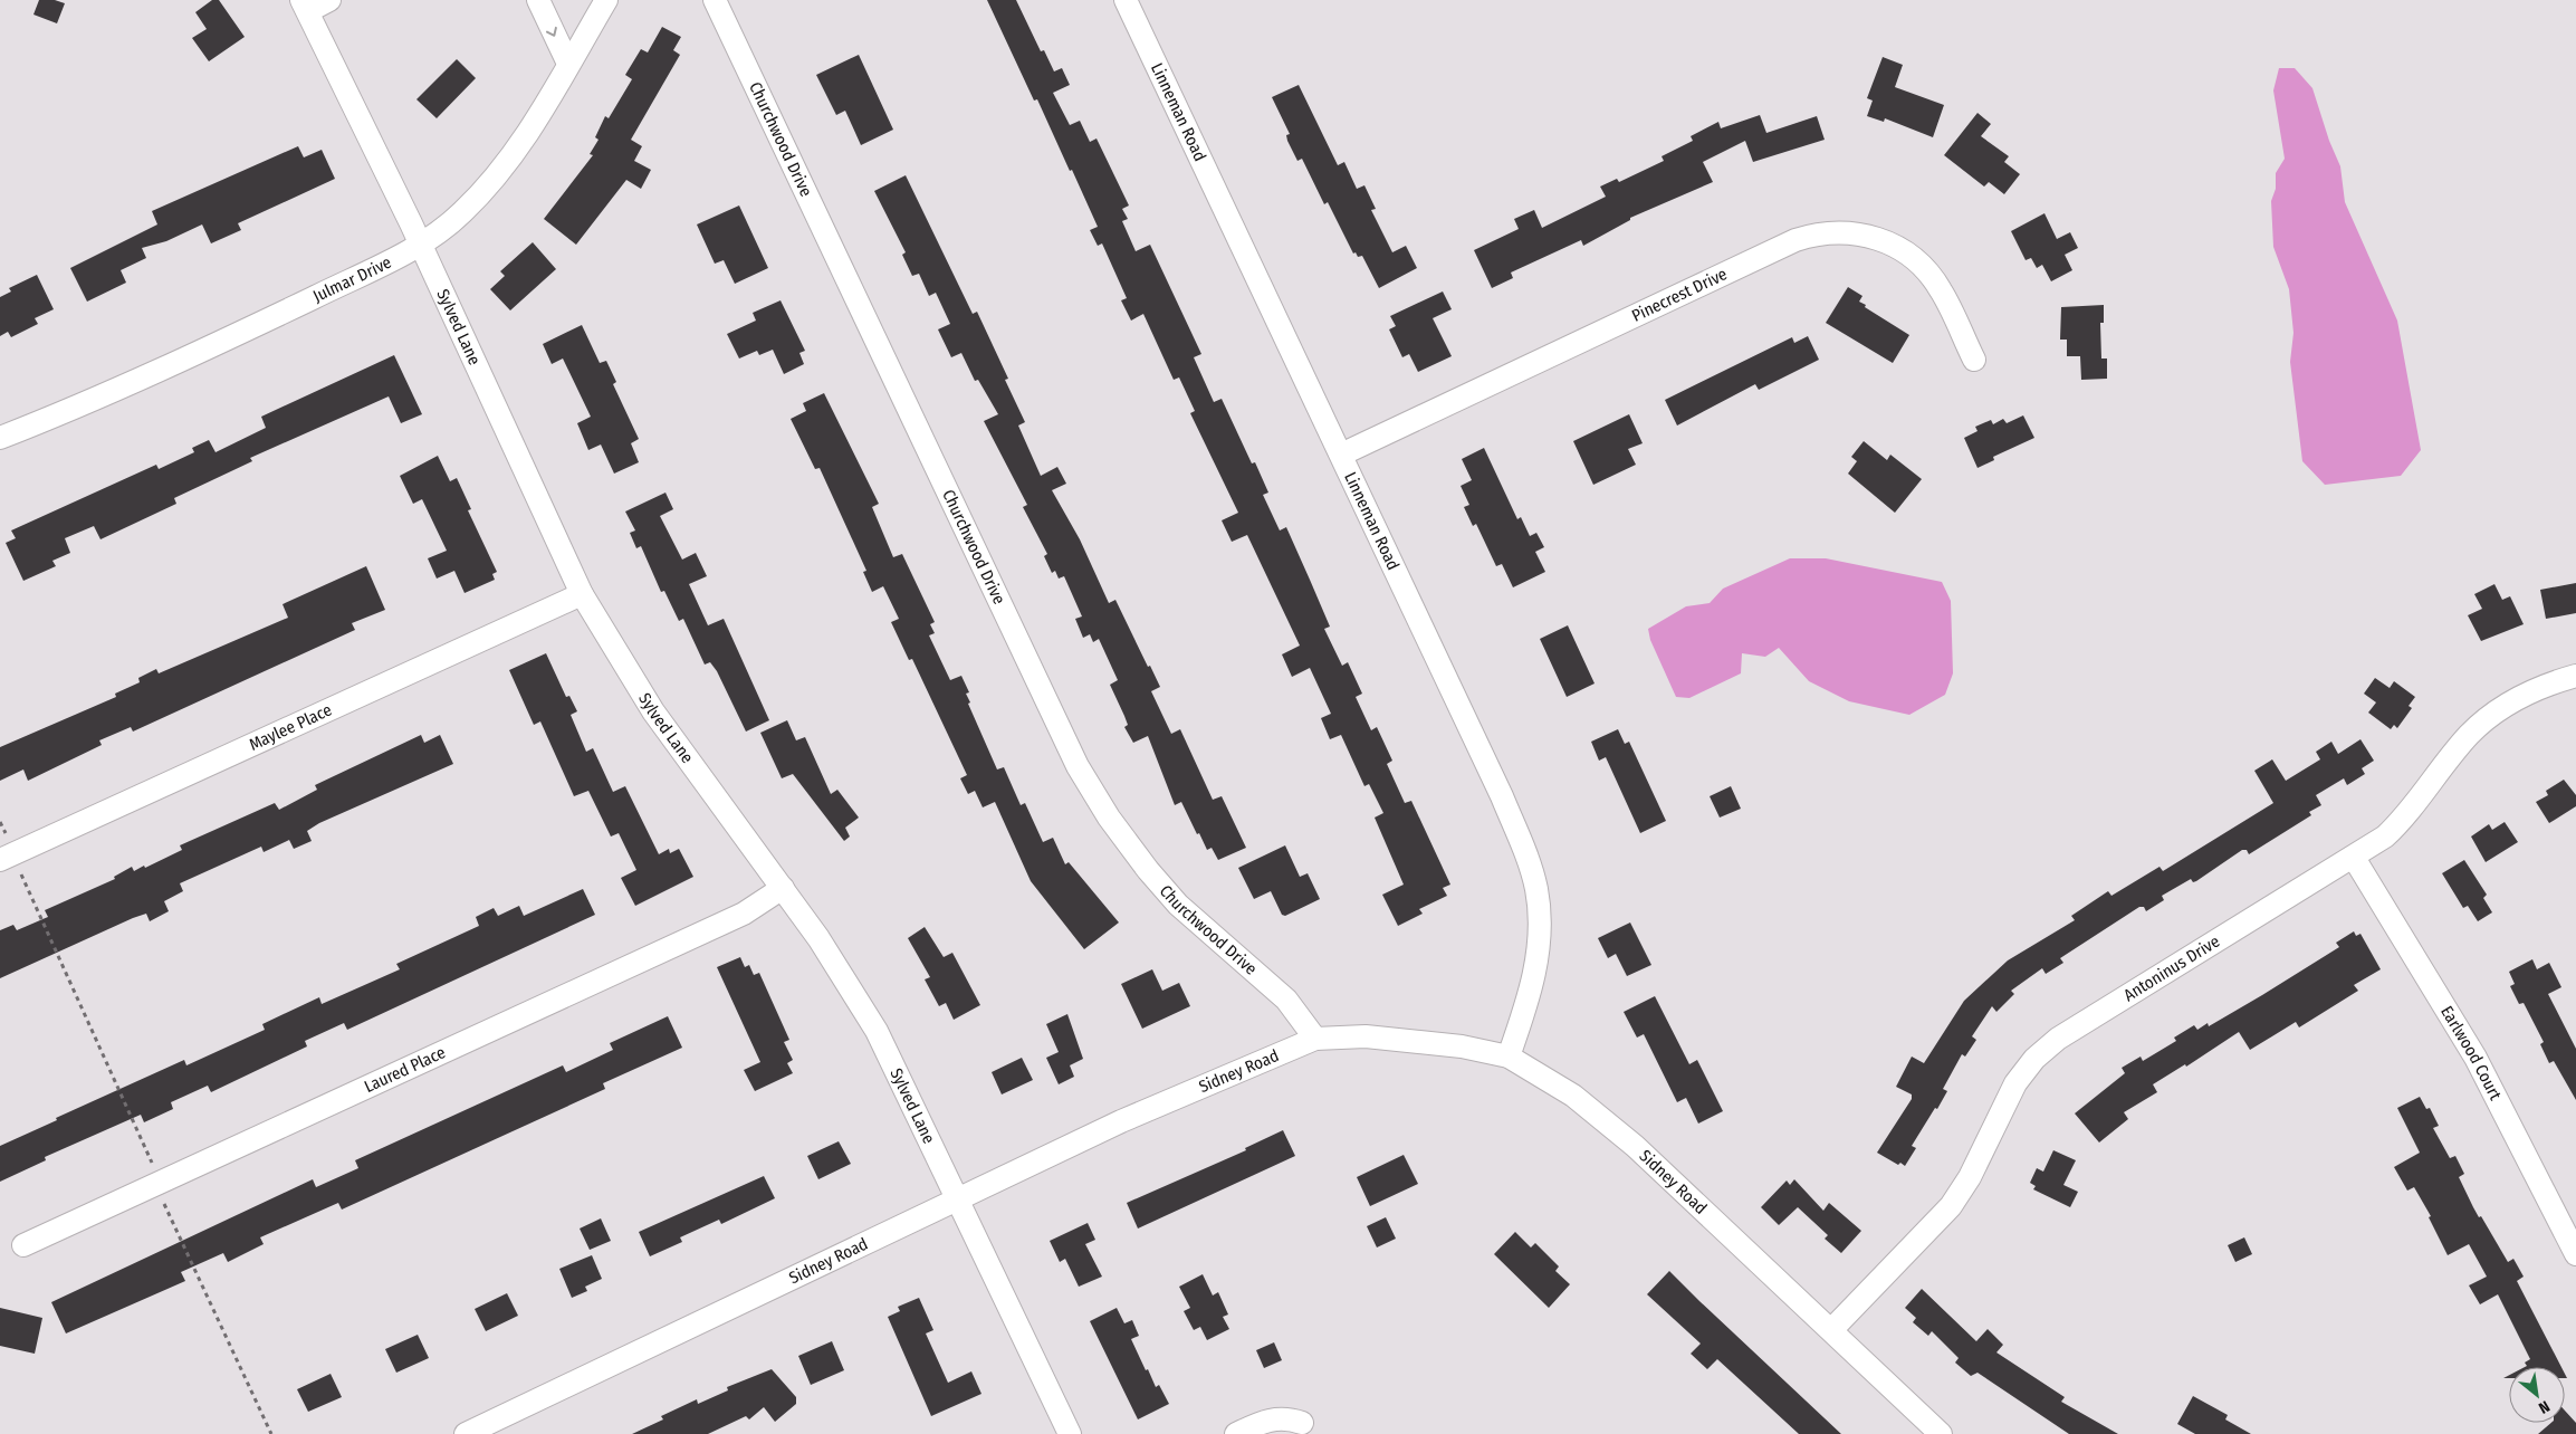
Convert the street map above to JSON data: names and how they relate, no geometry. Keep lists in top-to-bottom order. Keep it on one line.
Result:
{"streets":{"street":["Linneman Road","Churchwood Drive","Julmar Drive","Pinecrest Drive","Sylved Lane","Maylee Place","Antoninus Drive","Earlwood Court","Laured Place","Sidney Road"]},"crossings":[["Linneman Road","Pinecrest Drive"],["Linneman Road","Sidney Road"],["Churchwood Drive","Sidney Road"],["Julmar Drive","Sylved Lane"],["Sylved Lane","Maylee Place"],["Sylved Lane","Laured Place"],["Sylved Lane","Sidney Road"],["Antoninus Drive","Earlwood Court"],["Antoninus Drive","Sidney Road"]],"north":"bottom right"}
